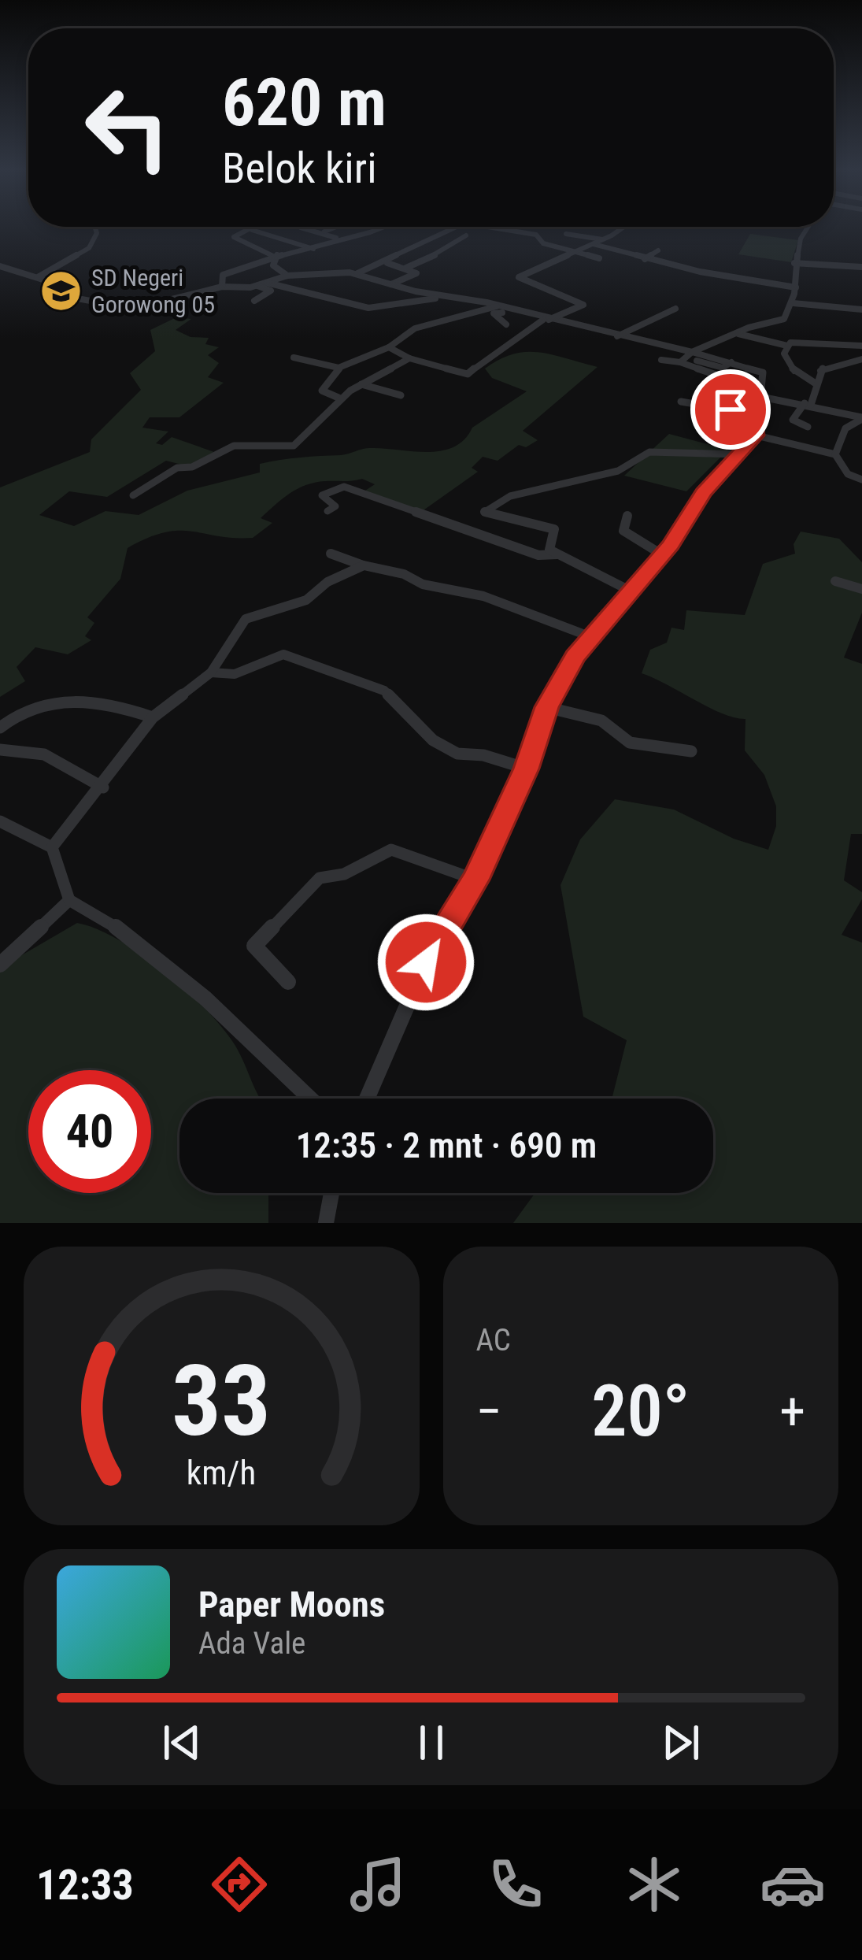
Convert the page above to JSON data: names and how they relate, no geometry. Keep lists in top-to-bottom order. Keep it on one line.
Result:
{"places":{"school or university":["SD Negeri Gorowong 05"]},"page":{"turn":["620 m","Belok kiri"],"limit":"40","trip":"12:35 · 2 mnt · 690 m","tile":"AC","heat":["−","20°","+"],"song":["Paper Moons","Ada Vale"],"tabs":"12:33","gauge":["33","km/h"]}}
